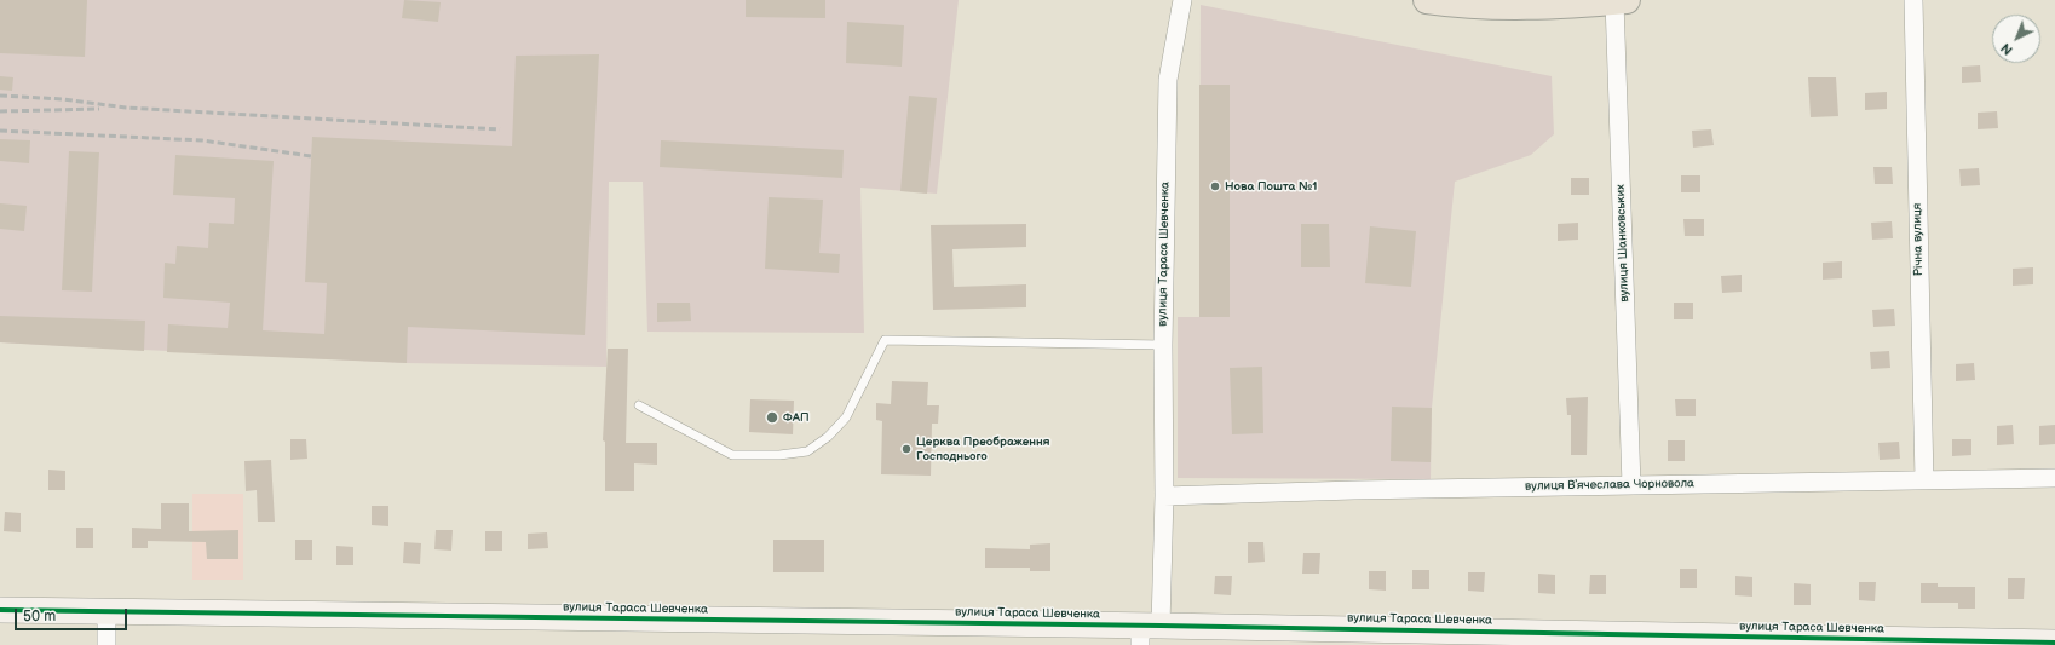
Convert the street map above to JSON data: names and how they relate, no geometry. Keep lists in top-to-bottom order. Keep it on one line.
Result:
{"streets":{"street":["Річна вулиця","вулиця Шанковських","вулиця Тараса Шевченка","вулиця Вʼячеслава Чорновола"]},"crossings":[["Річна вулиця","вулиця Вʼячеслава Чорновола"],["вулиця Шанковських","вулиця Вʼячеслава Чорновола"],["вулиця Тараса Шевченка","вулиця Вʼячеслава Чорновола"]],"places":["Нова Пошта №1","ФАП","Церква Преображення Господнього"],"scale_bar":"50 m","north":"bottom left"}
